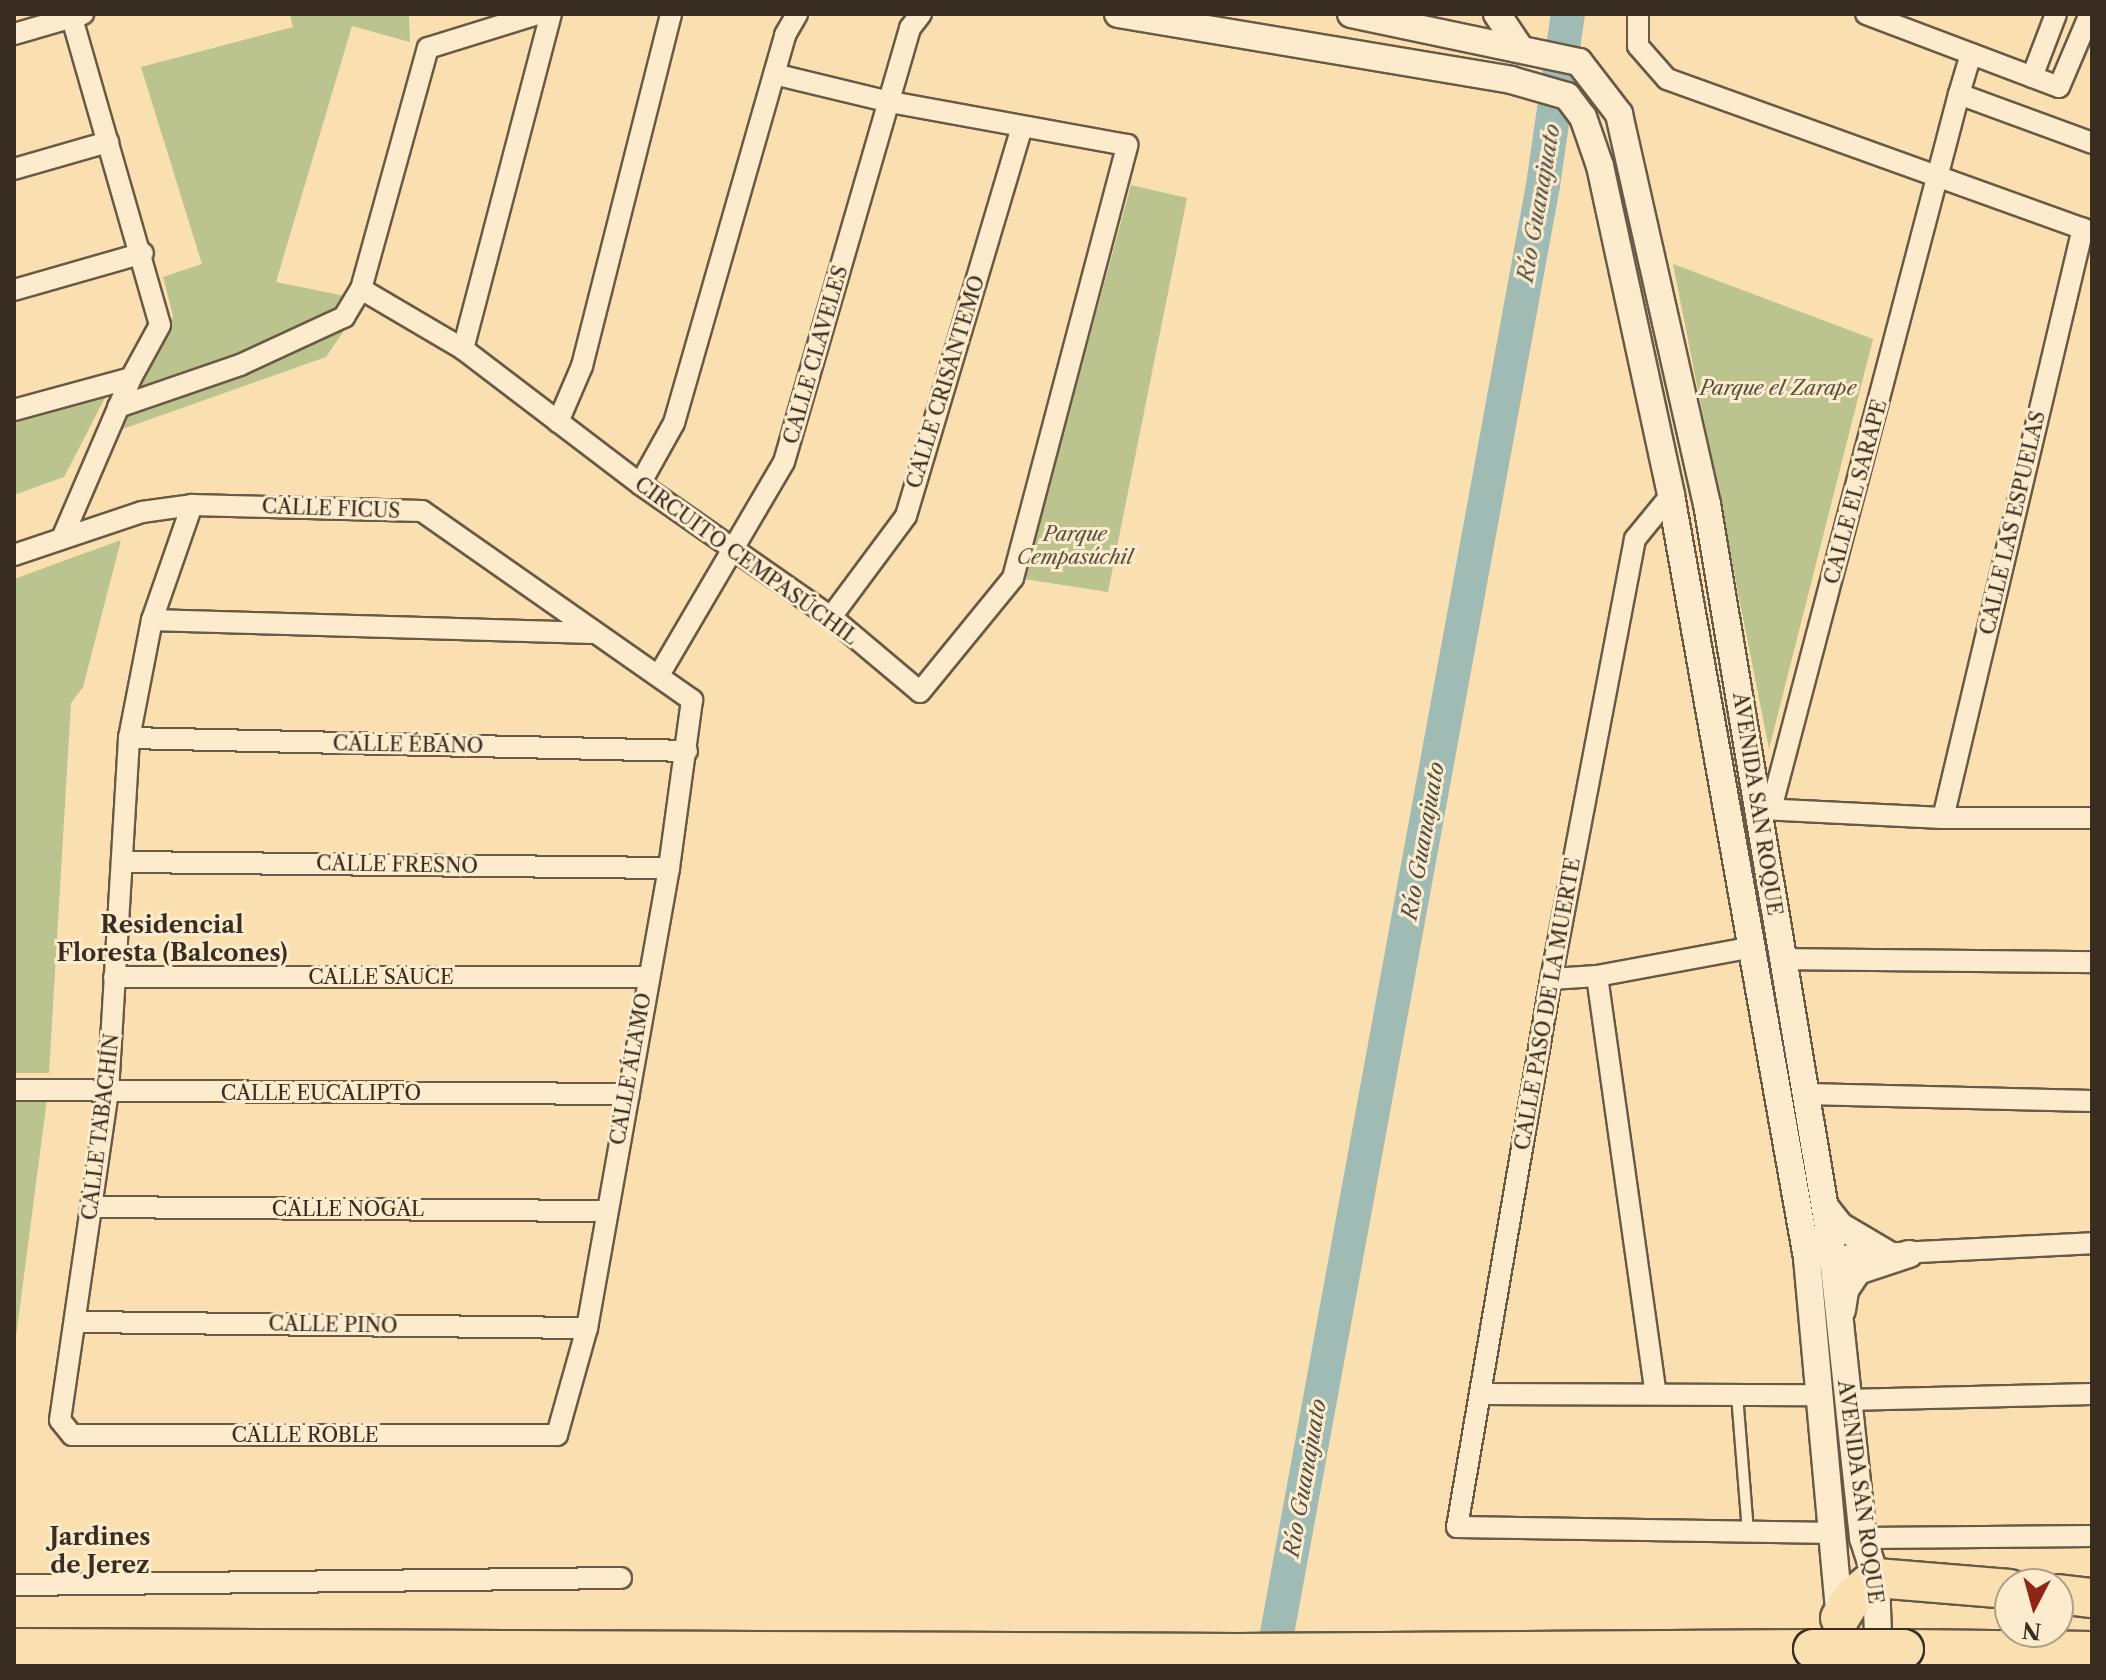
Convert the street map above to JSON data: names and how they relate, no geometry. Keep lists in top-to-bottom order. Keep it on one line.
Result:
{"streets":{"street":["CALLE CLAVELES","CALLE CRISANTEMO","CALLE EL SARAPE","CALLE FICUS","CALLE LAS ESPUELAS","CIRCUITO CEMPASÚCHIL","CALLE ÉBANO","AVENIDA SAN ROQUE","CALLE FRESNO","CALLE SAUCE","CALLE PASO DE LA MUERTE","CALLE ÁLAMO","CALLE EUCALIPTO","CALLE TABACHÍN","CALLE NOGAL","CALLE PINO","CALLE ROBLE"]},"crossings":[["CALLE CLAVELES","CALLE FICUS"],["CALLE CLAVELES","CIRCUITO CEMPASÚCHIL"],["CALLE CRISANTEMO","CIRCUITO CEMPASÚCHIL"],["CALLE EL SARAPE","AVENIDA SAN ROQUE"],["CALLE FICUS","CALLE ÁLAMO"],["CALLE FICUS","CALLE TABACHÍN"],["CALLE ÉBANO","CALLE ÁLAMO"],["CALLE ÉBANO","CALLE TABACHÍN"],["AVENIDA SAN ROQUE","CALLE PASO DE LA MUERTE"],["CALLE FRESNO","CALLE ÁLAMO"],["CALLE FRESNO","CALLE TABACHÍN"],["CALLE SAUCE","CALLE ÁLAMO"],["CALLE SAUCE","CALLE TABACHÍN"],["CALLE ÁLAMO","CALLE EUCALIPTO"],["CALLE ÁLAMO","CALLE NOGAL"],["CALLE ÁLAMO","CALLE PINO"],["CALLE ÁLAMO","CALLE ROBLE"],["CALLE EUCALIPTO","CALLE TABACHÍN"],["CALLE TABACHÍN","CALLE NOGAL"],["CALLE TABACHÍN","CALLE PINO"],["CALLE TABACHÍN","CALLE ROBLE"]],"districts":["Residencial Floresta (Balcones)","Jardines de Jerez"],"water":["Río Guanajuato"],"parks":["Parque el Zarape","Parque Cempasúchil"],"north":"bottom"}
